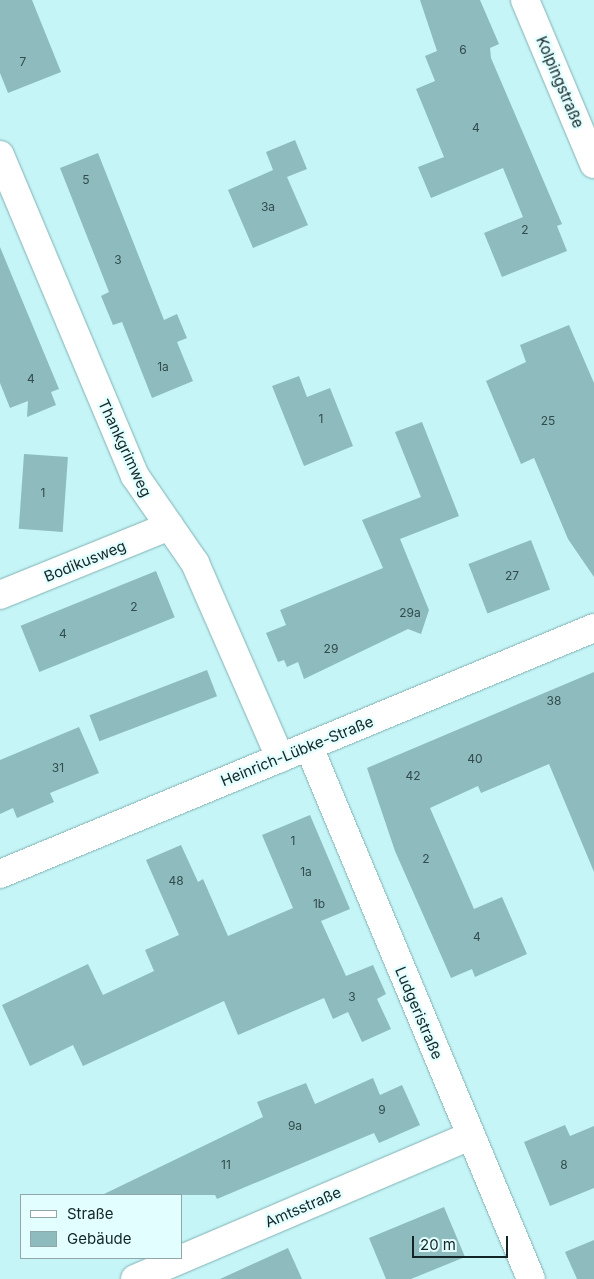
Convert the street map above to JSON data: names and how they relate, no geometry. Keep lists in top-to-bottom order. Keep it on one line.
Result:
{"streets":{"street":["Kolpingstraße","Thankgrimweg","Bodikusweg","Heinrich-Lübke-Straße","Ludgeristraße","Amtsstraße"]},"crossings":[["Thankgrimweg","Bodikusweg"],["Thankgrimweg","Heinrich-Lübke-Straße"],["Heinrich-Lübke-Straße","Ludgeristraße"],["Ludgeristraße","Amtsstraße"]],"house_numbers":["6","7","4","5","3a","2","3","1a","4","1","25","1","27","2","29a","4","29","38","40","31","42","1","2","1a","48","1b","4","3","9","9a","11","8"],"legend":["Straße","Gebäude"],"scale_bar":"20 m"}
